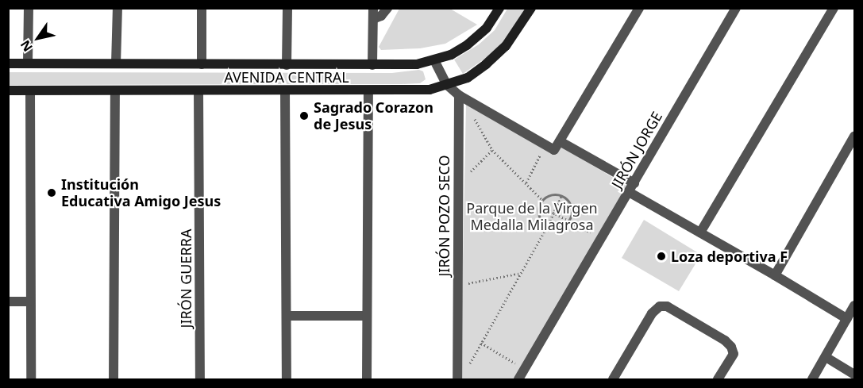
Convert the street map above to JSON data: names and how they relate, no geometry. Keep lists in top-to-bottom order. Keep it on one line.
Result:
{"streets":{"main road":["AVENIDA CENTRAL"],"street":["JIRÓN JORGE","JIRÓN POZO SECO","JIRÓN GUERRA"]},"crossings":[["AVENIDA CENTRAL","JIRÓN GUERRA"]],"parks":["Parque de la Virgen Medalla Milagrosa"],"places":["Sagrado Corazon de Jesus","Institución Educativa Amigo Jesus","Loza deportiva F"],"north":"bottom left"}
